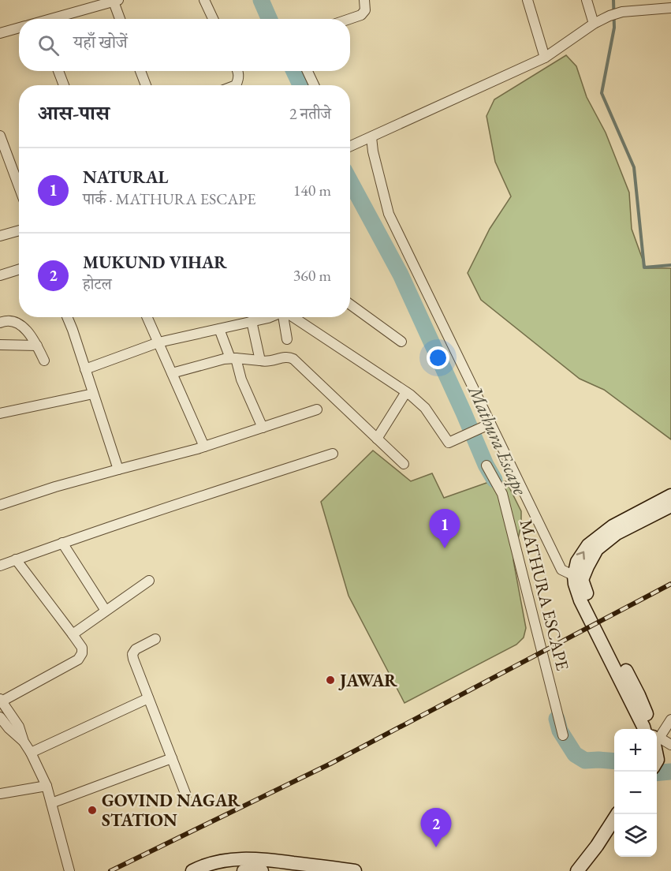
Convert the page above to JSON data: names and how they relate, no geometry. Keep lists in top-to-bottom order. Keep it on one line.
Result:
{"streets":{"street":["MATHURA ESCAPE"]},"water":["Mathura Escape"],"places":["JAWAR","GOVIND NAGAR STATION"],"page":{"search":"यहाँ खोजें","heading":["आस-पास","2 नतीजे"],"list":[{"mark":"1","name":"NATURAL","note":"पार्क · MATHURA ESCAPE","value":"140 m"},{"mark":"2","name":"MUKUND VIHAR","note":"होटल","value":"360 m"}],"pins":["1","2"],"map_buttons":["+","−"]}}
